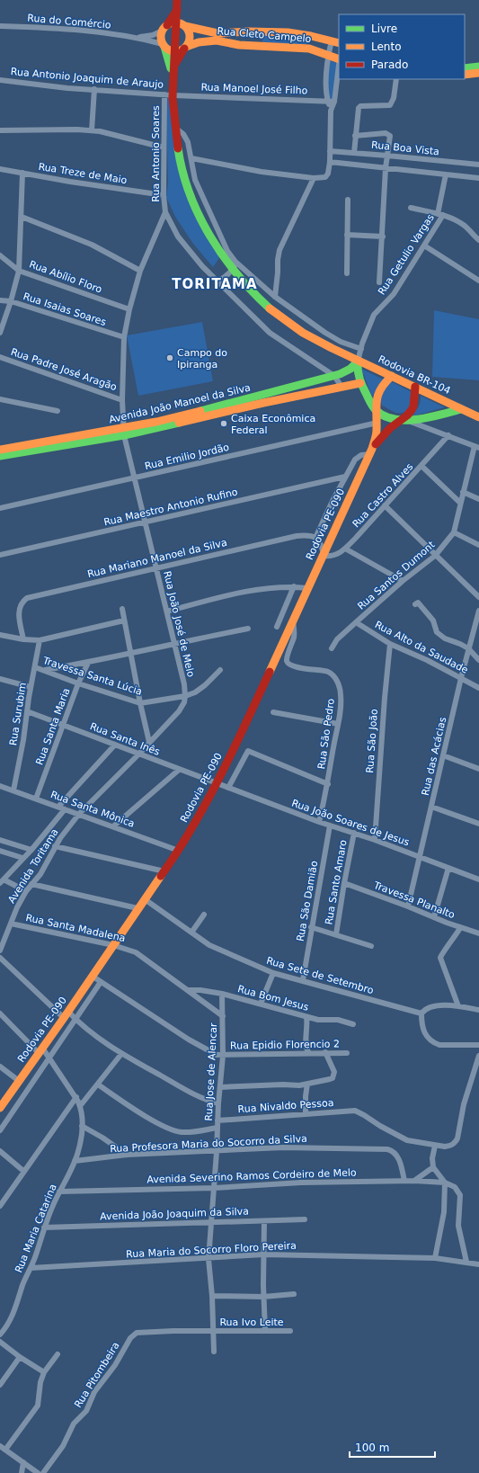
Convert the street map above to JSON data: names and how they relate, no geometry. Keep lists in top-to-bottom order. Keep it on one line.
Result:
{"streets":{"main road":["Rua Cleto Campelo","Rodovia BR-104","Avenida João Manoel da Silva","Rodovia PE-090"],"street":["Rua do Comércio","Rua Antonio Joaquim de Araujo","Rua Manoel José Filho","Rua Boa Vista","Rua Antonio Soares","Rua Treze de Maio","Rua Getulio Vargas","Rua Abílio Floro","Rua Isaias Soares","Rua Padre José Aragão","Rua Emilio Jordão","Rua Castro Alves","Rua Maestro Antonio Rufino","Rua Mariano Manoel da Silva","Rua Santos Dumont","Rua João José de Melo","Rua Alto da Saudade","Travessa Santa Lúcia","Rua Surubim","Rua Santa Maria","Rua São Pedro","Rua Santa Inês","Rua São João","Rua das Acácias","Rua Santa Mônica","Rua João Soares de Jesus","Avenida Toritama","Rua Santo Amaro","Travessa Planalto","Rua São Damião","Rua Santa Madalena","Rua Sete de Setembro","Rua Bom Jesus","Rua Epidio Florencio 2","Rua Jose de Alencar","Rua Nivaldo Pessoa","Rua Profesora Maria do Socorro da Silva","Avenida Severino Ramos Cordeiro de Melo","Avenida João Joaquim da Silva","Rua Maria Catarina","Rua Maria do Socorro Floro Pereira","Rua Ivo Leite","Rua Pitombeira"]},"crossings":[["Rua Antonio Joaquim de Araujo","Rua Manoel José Filho"],["Rua Antonio Joaquim de Araujo","Rua Antonio Soares"],["Rua Antonio Joaquim de Araujo","Rodovia BR-104"],["Rua Manoel José Filho","Rodovia BR-104"],["Rua Antonio Soares","Rua Treze de Maio"],["Rua Antonio Soares","Rua Getulio Vargas"],["Rua Antonio Soares","Rodovia BR-104"],["Rua Antonio Soares","Avenida João Manoel da Silva"],["Rua Antonio Soares","Rua João José de Melo"],["Rua Getulio Vargas","Rodovia BR-104"],["Rua Getulio Vargas","Avenida João Manoel da Silva"],["Rua Abílio Floro","Rua João José de Melo"],["Rua Isaias Soares","Rua João José de Melo"],["Rua Padre José Aragão","Rua João José de Melo"],["Rodovia BR-104","Avenida João Manoel da Silva"],["Rodovia BR-104","Rodovia PE-090"],["Avenida João Manoel da Silva","Rua João José de Melo"],["Rua Emilio Jordão","Rodovia PE-090"],["Rua Emilio Jordão","Rua João José de Melo"],["Rua Castro Alves","Rodovia PE-090"],["Rua Maestro Antonio Rufino","Rua João José de Melo"],["Rodovia PE-090","Rua São Pedro"],["Rodovia PE-090","Rua Santa Inês"],["Rodovia PE-090","Rua Santa Mônica"],["Rodovia PE-090","Rua João Soares de Jesus"],["Rodovia PE-090","Rua Santa Madalena"],["Rodovia PE-090","Rua Sete de Setembro"],["Rodovia PE-090","Rua Maria Catarina"],["Rua Mariano Manoel da Silva","Rua João José de Melo"],["Rua Santos Dumont","Rua Alto da Saudade"],["Rua João José de Melo","Travessa Santa Lúcia"],["Rua João José de Melo","Avenida Toritama"],["Rua Alto da Saudade","Rua São João"],["Rua Alto da Saudade","Rua das Acácias"],["Travessa Santa Lúcia","Rua Surubim"],["Travessa Santa Lúcia","Rua Santa Maria"],["Travessa Santa Lúcia","Avenida Toritama"],["Rua Surubim","Rua Santa Inês"],["Rua Surubim","Rua Santa Mônica"],["Rua Santa Maria","Rua Santa Inês"],["Rua Santa Maria","Rua Santa Mônica"],["Rua São Pedro","Rua João Soares de Jesus"],["Rua Santa Inês","Rua João Soares de Jesus"],["Rua Santa Inês","Avenida Toritama"],["Rua São João","Rua João Soares de Jesus"],["Rua das Acácias","Rua João Soares de Jesus"],["Rua das Acácias","Travessa Planalto"],["Rua Santa Mônica","Avenida Toritama"],["Rua João Soares de Jesus","Rua Santo Amaro"],["Rua João Soares de Jesus","Rua São Damião"],["Avenida Toritama","Rua Santa Madalena"],["Rua Santo Amaro","Travessa Planalto"],["Rua São Damião","Rua Sete de Setembro"],["Rua Santa Madalena","Rua Bom Jesus"],["Rua Santa Madalena","Rua Jose de Alencar"],["Rua Bom Jesus","Rua Jose de Alencar"],["Rua Epidio Florencio 2","Rua Jose de Alencar"],["Rua Jose de Alencar","Rua Nivaldo Pessoa"],["Rua Jose de Alencar","Rua Profesora Maria do Socorro da Silva"],["Rua Jose de Alencar","Avenida Severino Ramos Cordeiro de Melo"],["Rua Jose de Alencar","Avenida João Joaquim da Silva"],["Rua Jose de Alencar","Rua Maria do Socorro Floro Pereira"],["Rua Jose de Alencar","Rua Ivo Leite"],["Rua Jose de Alencar","Rua Pitombeira"],["Rua Profesora Maria do Socorro da Silva","Avenida Severino Ramos Cordeiro de Melo"],["Rua Profesora Maria do Socorro da Silva","Rua Maria Catarina"],["Avenida Severino Ramos Cordeiro de Melo","Rua Maria Catarina"],["Avenida João Joaquim da Silva","Rua Maria Catarina"],["Rua Maria Catarina","Rua Maria do Socorro Floro Pereira"],["Rua Ivo Leite","Rua Pitombeira"]],"districts":["TORITAMA"],"places":["Campo do Ipiranga","Caixa Econômica Federal"],"legend":["Livre","Lento","Parado"],"scale_bar":"100 m"}
